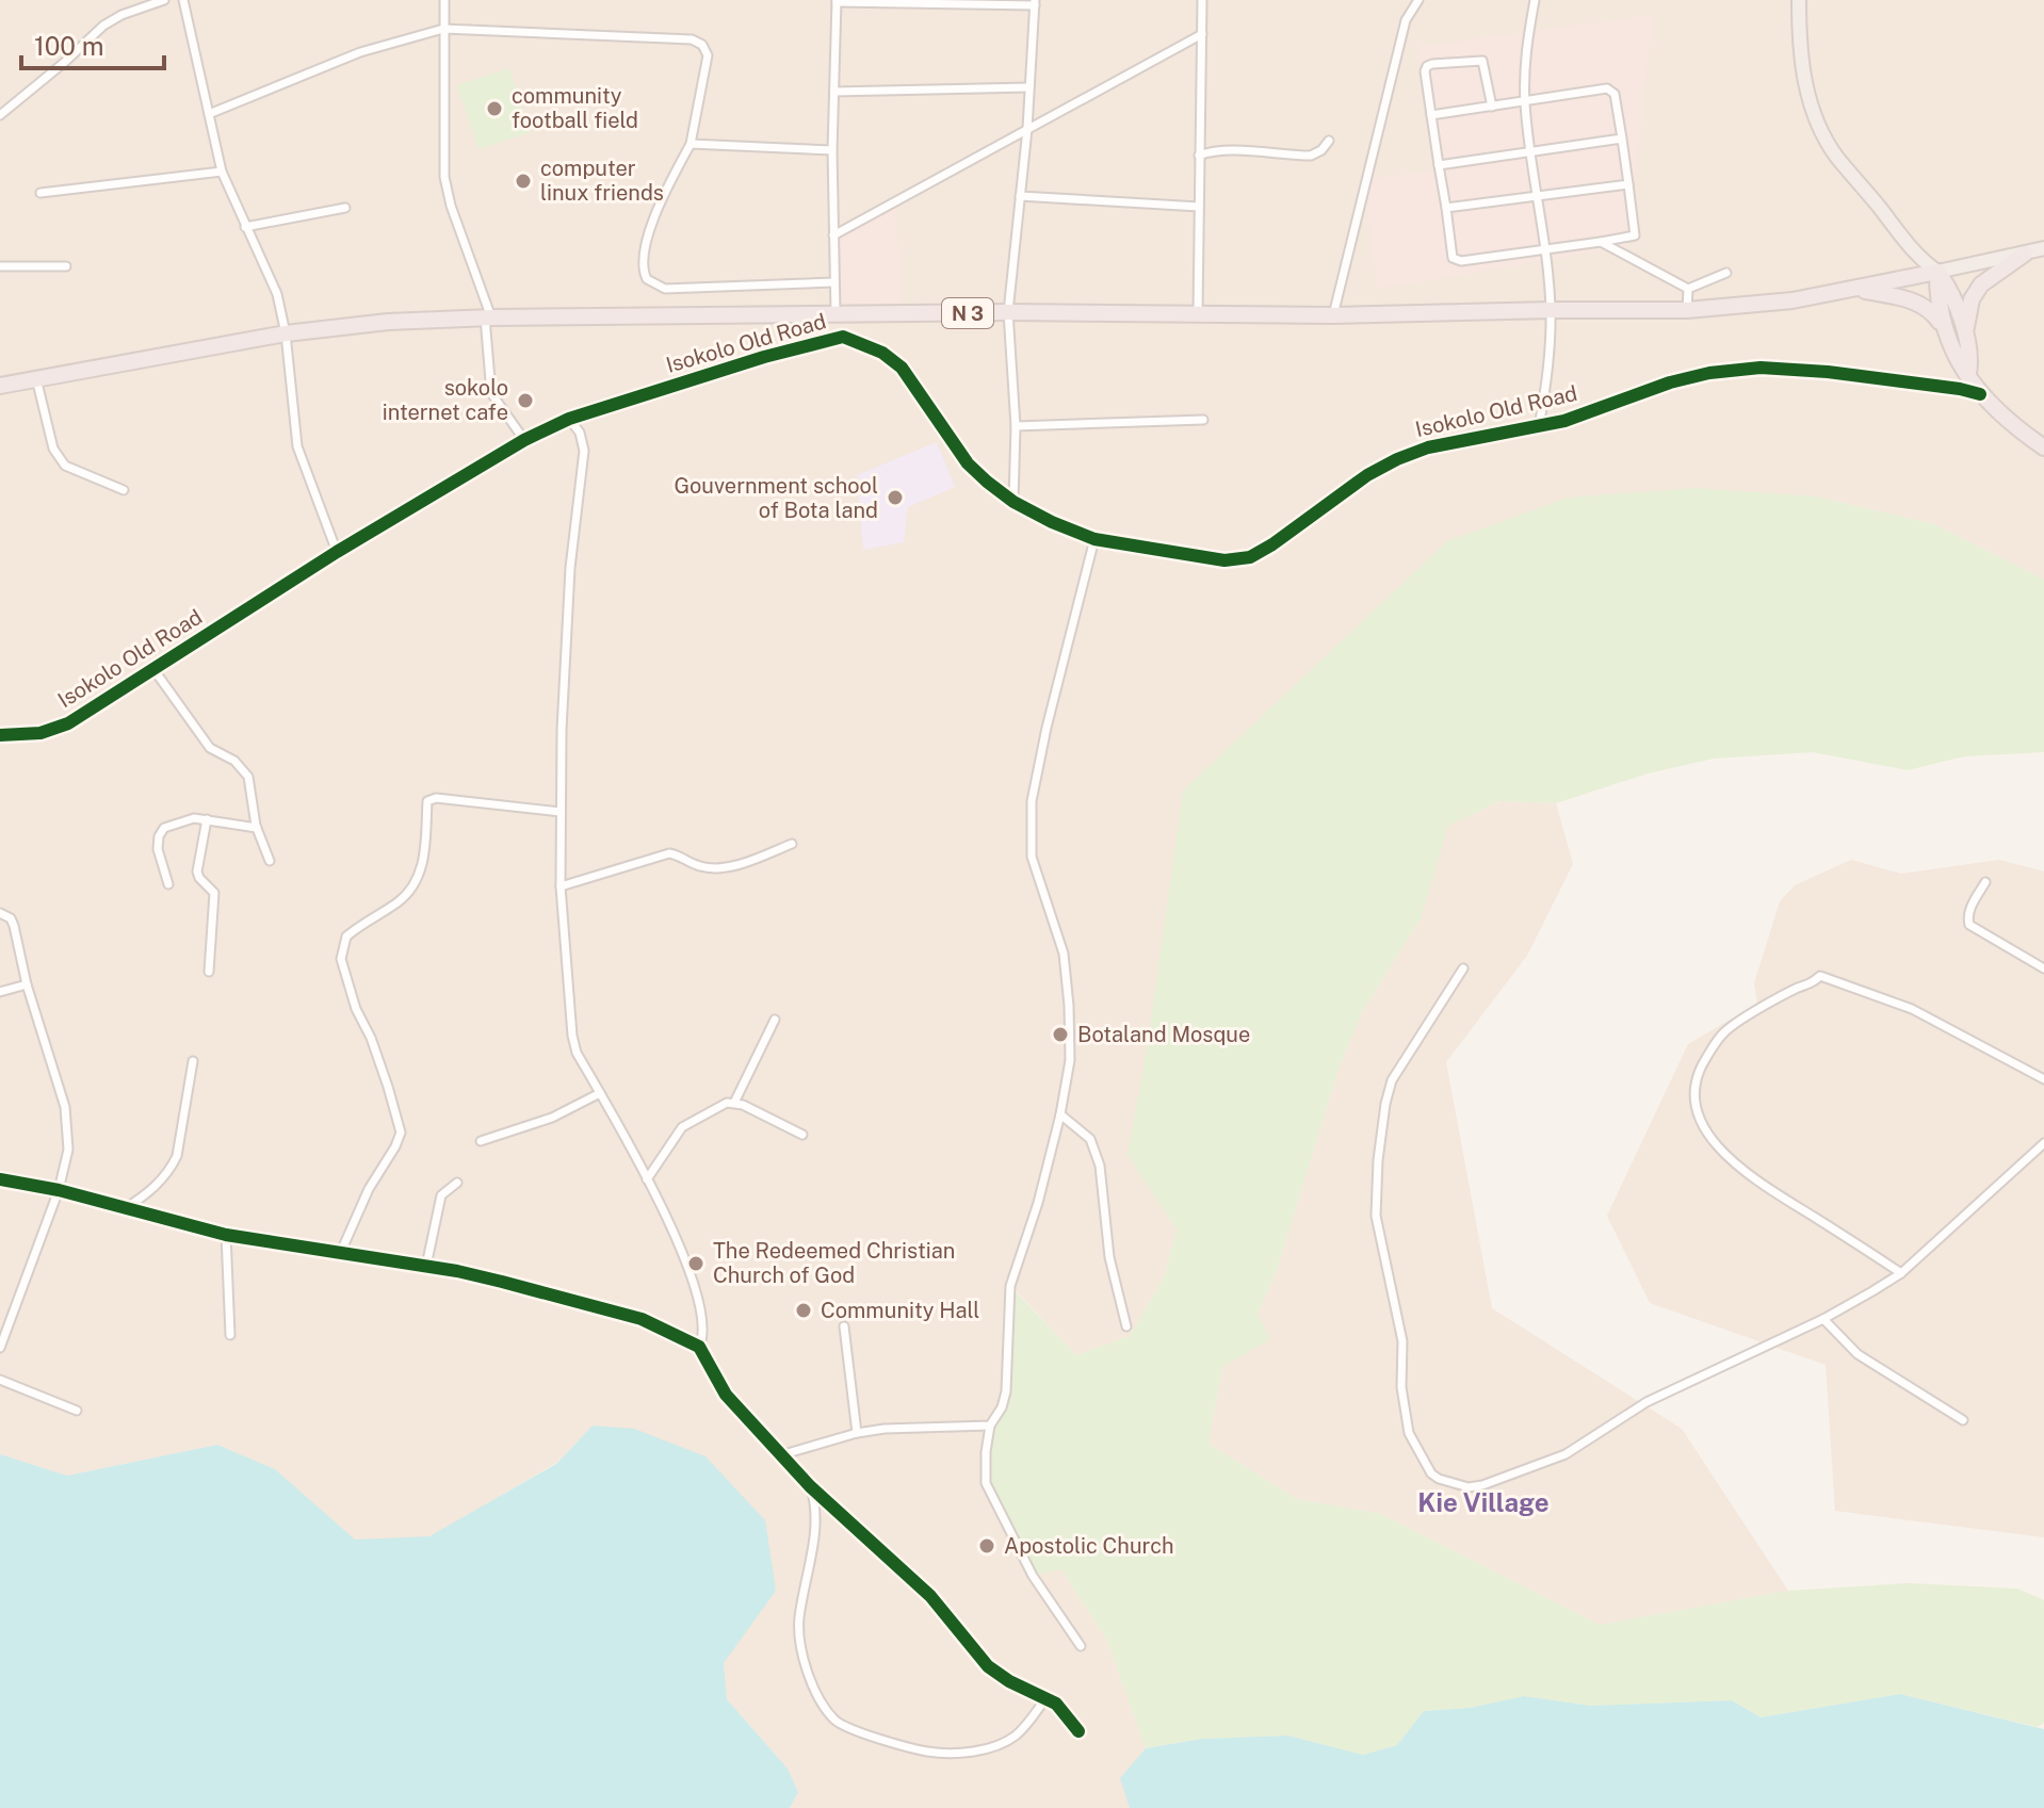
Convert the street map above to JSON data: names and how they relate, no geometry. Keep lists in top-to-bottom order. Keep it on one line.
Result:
{"streets":{"highway":["N 3"],"street":["Isokolo Old Road"]},"districts":["Kie Village"],"places":["community football field","computer linux friends","sokolo internet cafe","Gouvernment school of Bota land","Botaland Mosque","The Redeemed Christian Church of God","Community Hall","Apostolic Church"],"scale_bar":"100 m"}
